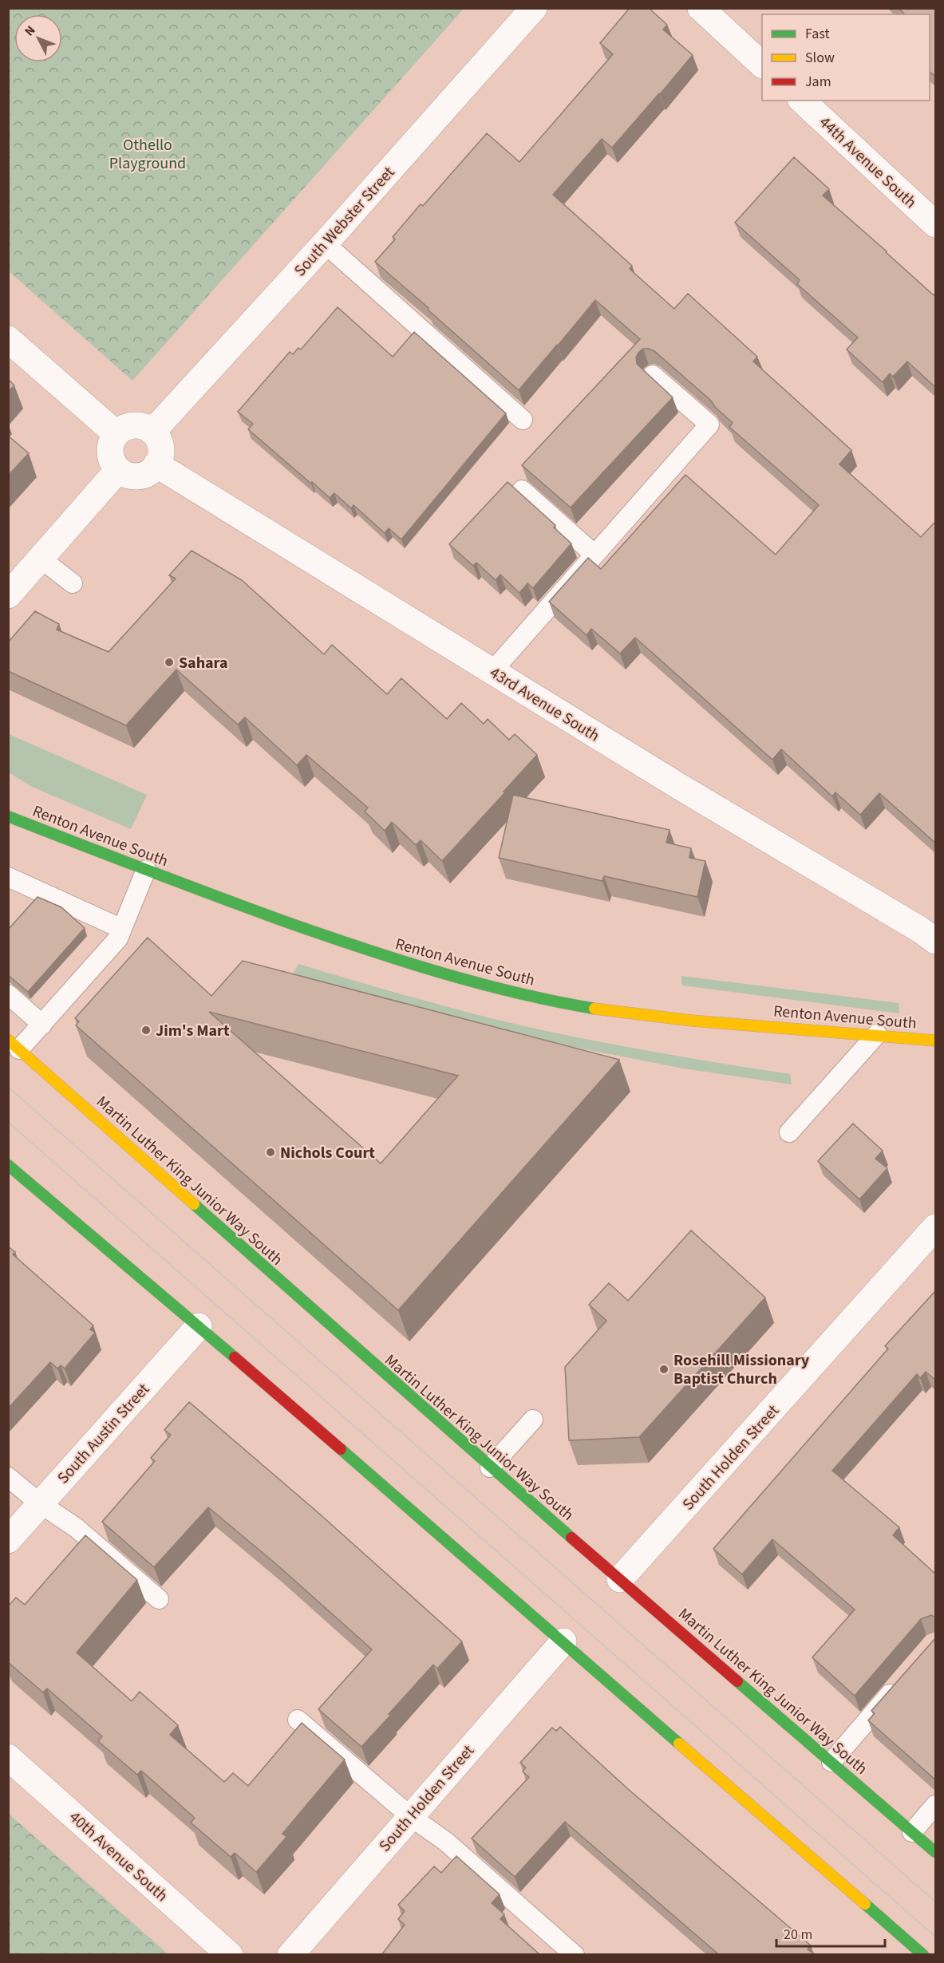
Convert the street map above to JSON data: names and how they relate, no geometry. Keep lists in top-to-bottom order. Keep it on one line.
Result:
{"streets":{"main road":["Renton Avenue South","Martin Luther King Junior Way South"],"street":["44th Avenue South","South Webster Street","43rd Avenue South","South Austin Street","South Holden Street","40th Avenue South"]},"crossings":[["South Webster Street","43rd Avenue South"],["Martin Luther King Junior Way South","South Holden Street"]],"parks":["Othello Playground"],"places":["Sahara","Jim's Mart","Nichols Court","Rosehill Missionary Baptist Church"],"legend":["Fast","Slow","Jam"],"scale_bar":"20 m","north":"top left"}
